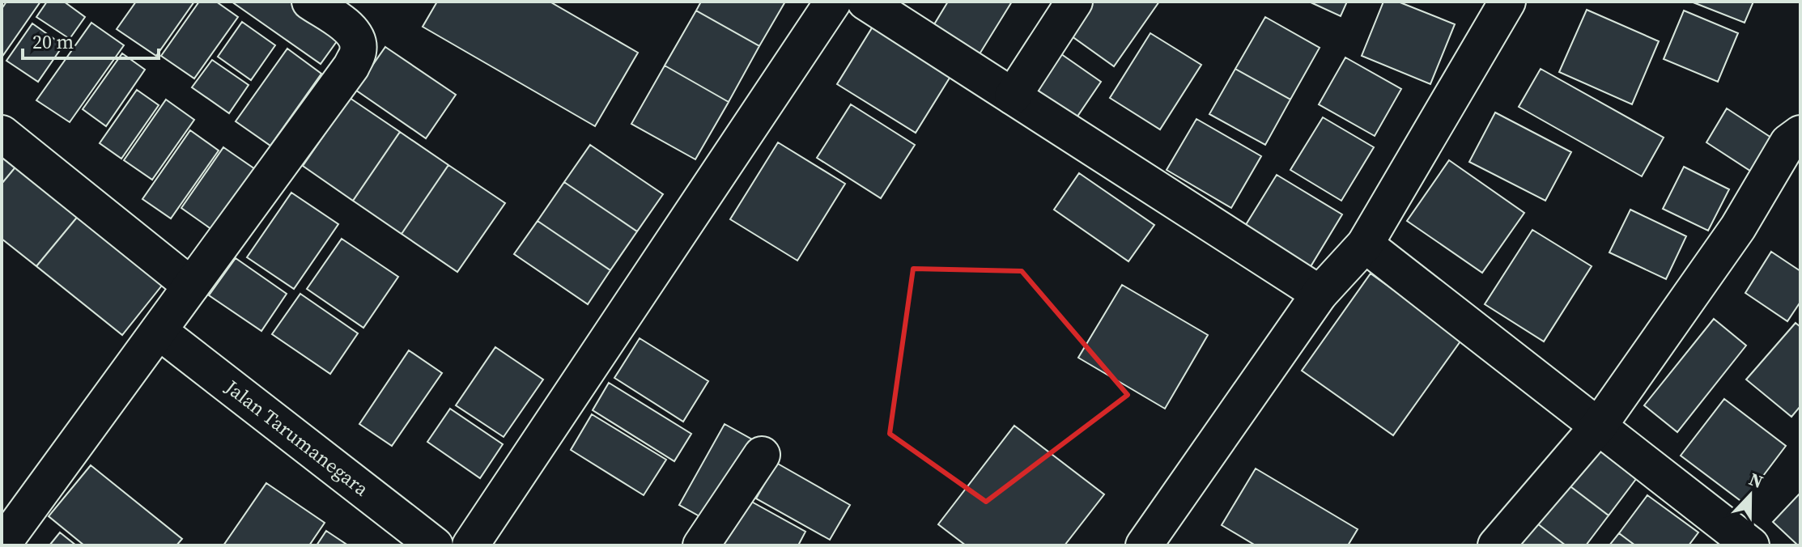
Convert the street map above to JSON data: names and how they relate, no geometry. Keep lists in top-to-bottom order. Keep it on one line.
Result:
{"streets":{"street":["Jalan Tarumanegara"]},"scale_bar":"20 m","north":"top"}
